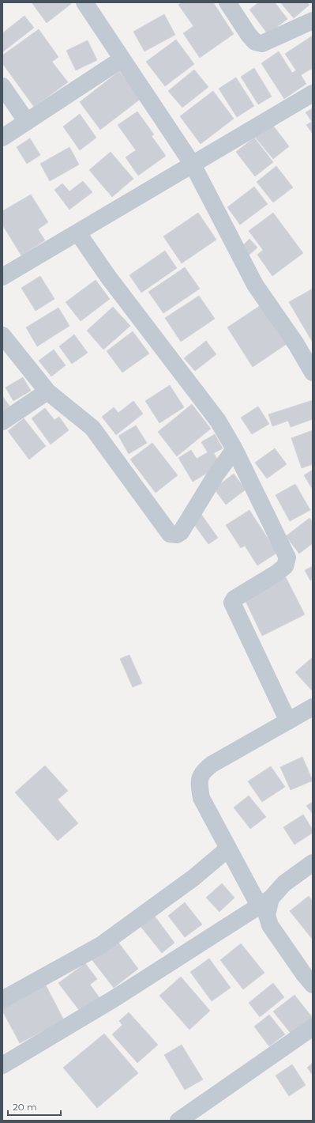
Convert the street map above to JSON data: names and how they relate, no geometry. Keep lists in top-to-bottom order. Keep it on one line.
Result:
{"scale_bar":"20 m"}
